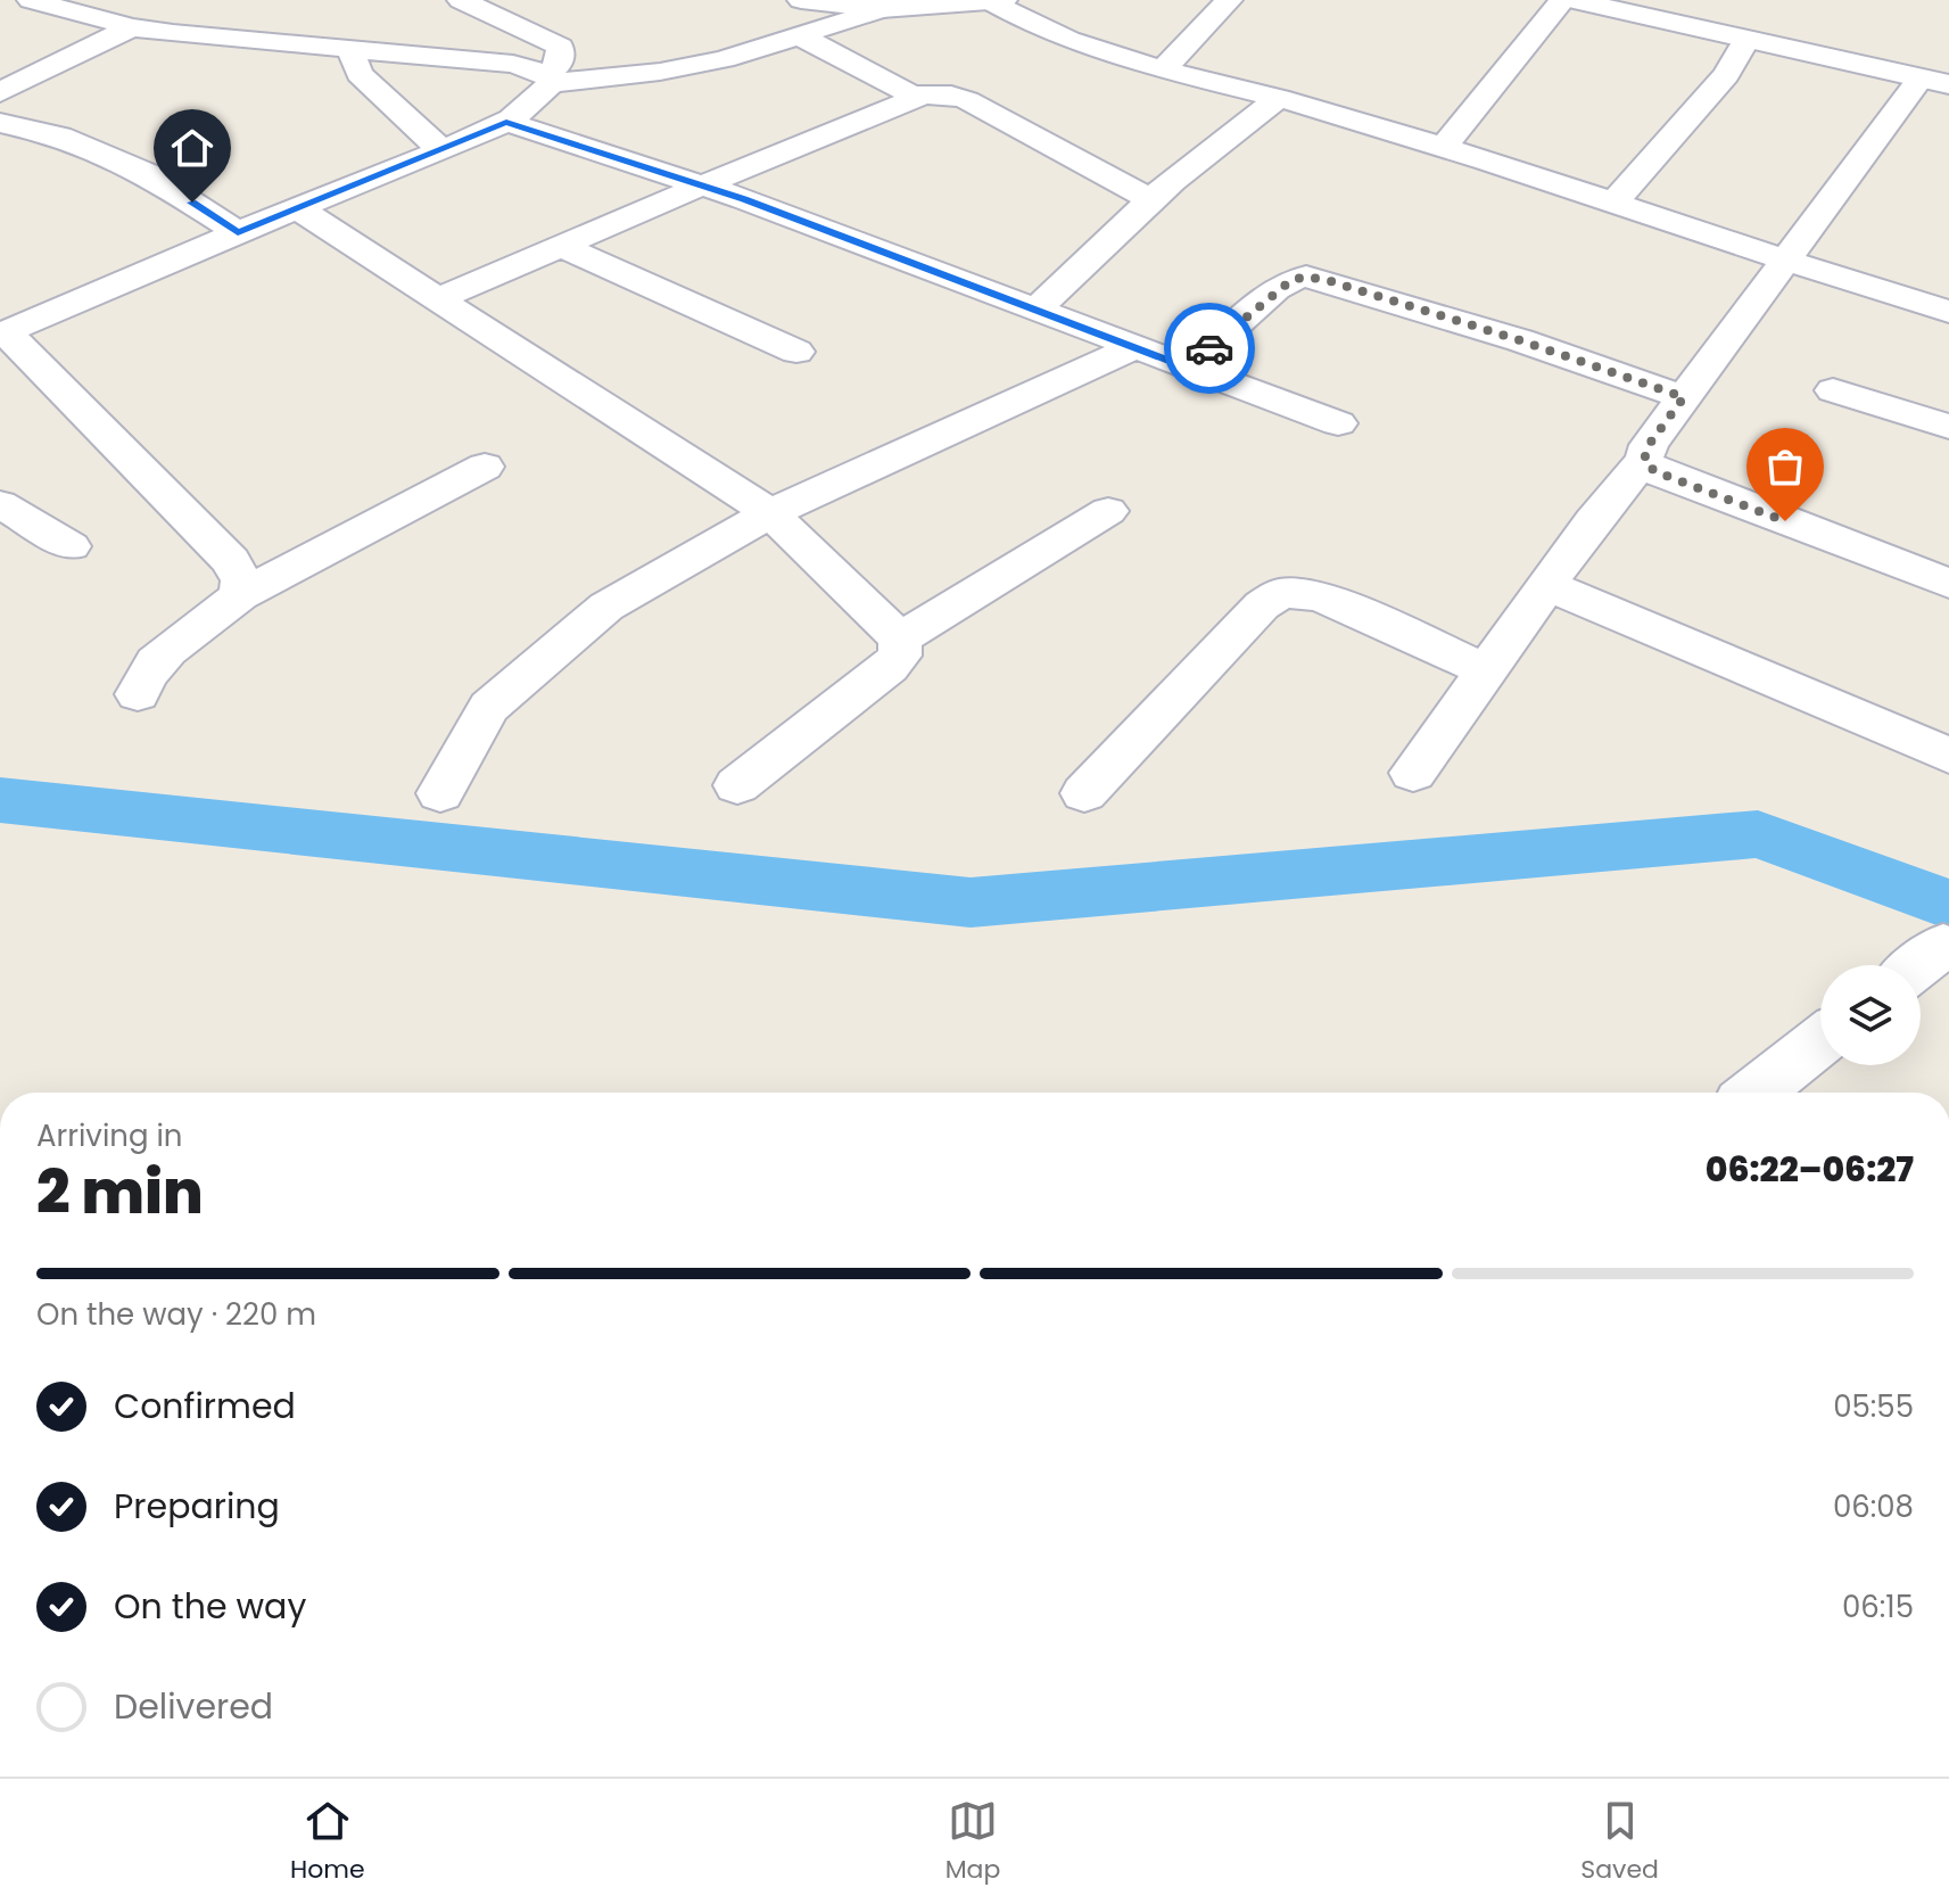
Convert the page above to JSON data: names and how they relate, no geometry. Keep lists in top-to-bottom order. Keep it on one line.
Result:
{"page":{"heading":["2 min","Arriving in","06:22–06:27"],"bar":"On the way · 220 m","list":[["Confirmed","05:55"],["Preparing","06:08"],["On the way","06:15"],"Delivered"],"tabs":["Home","Map","Saved"]}}
